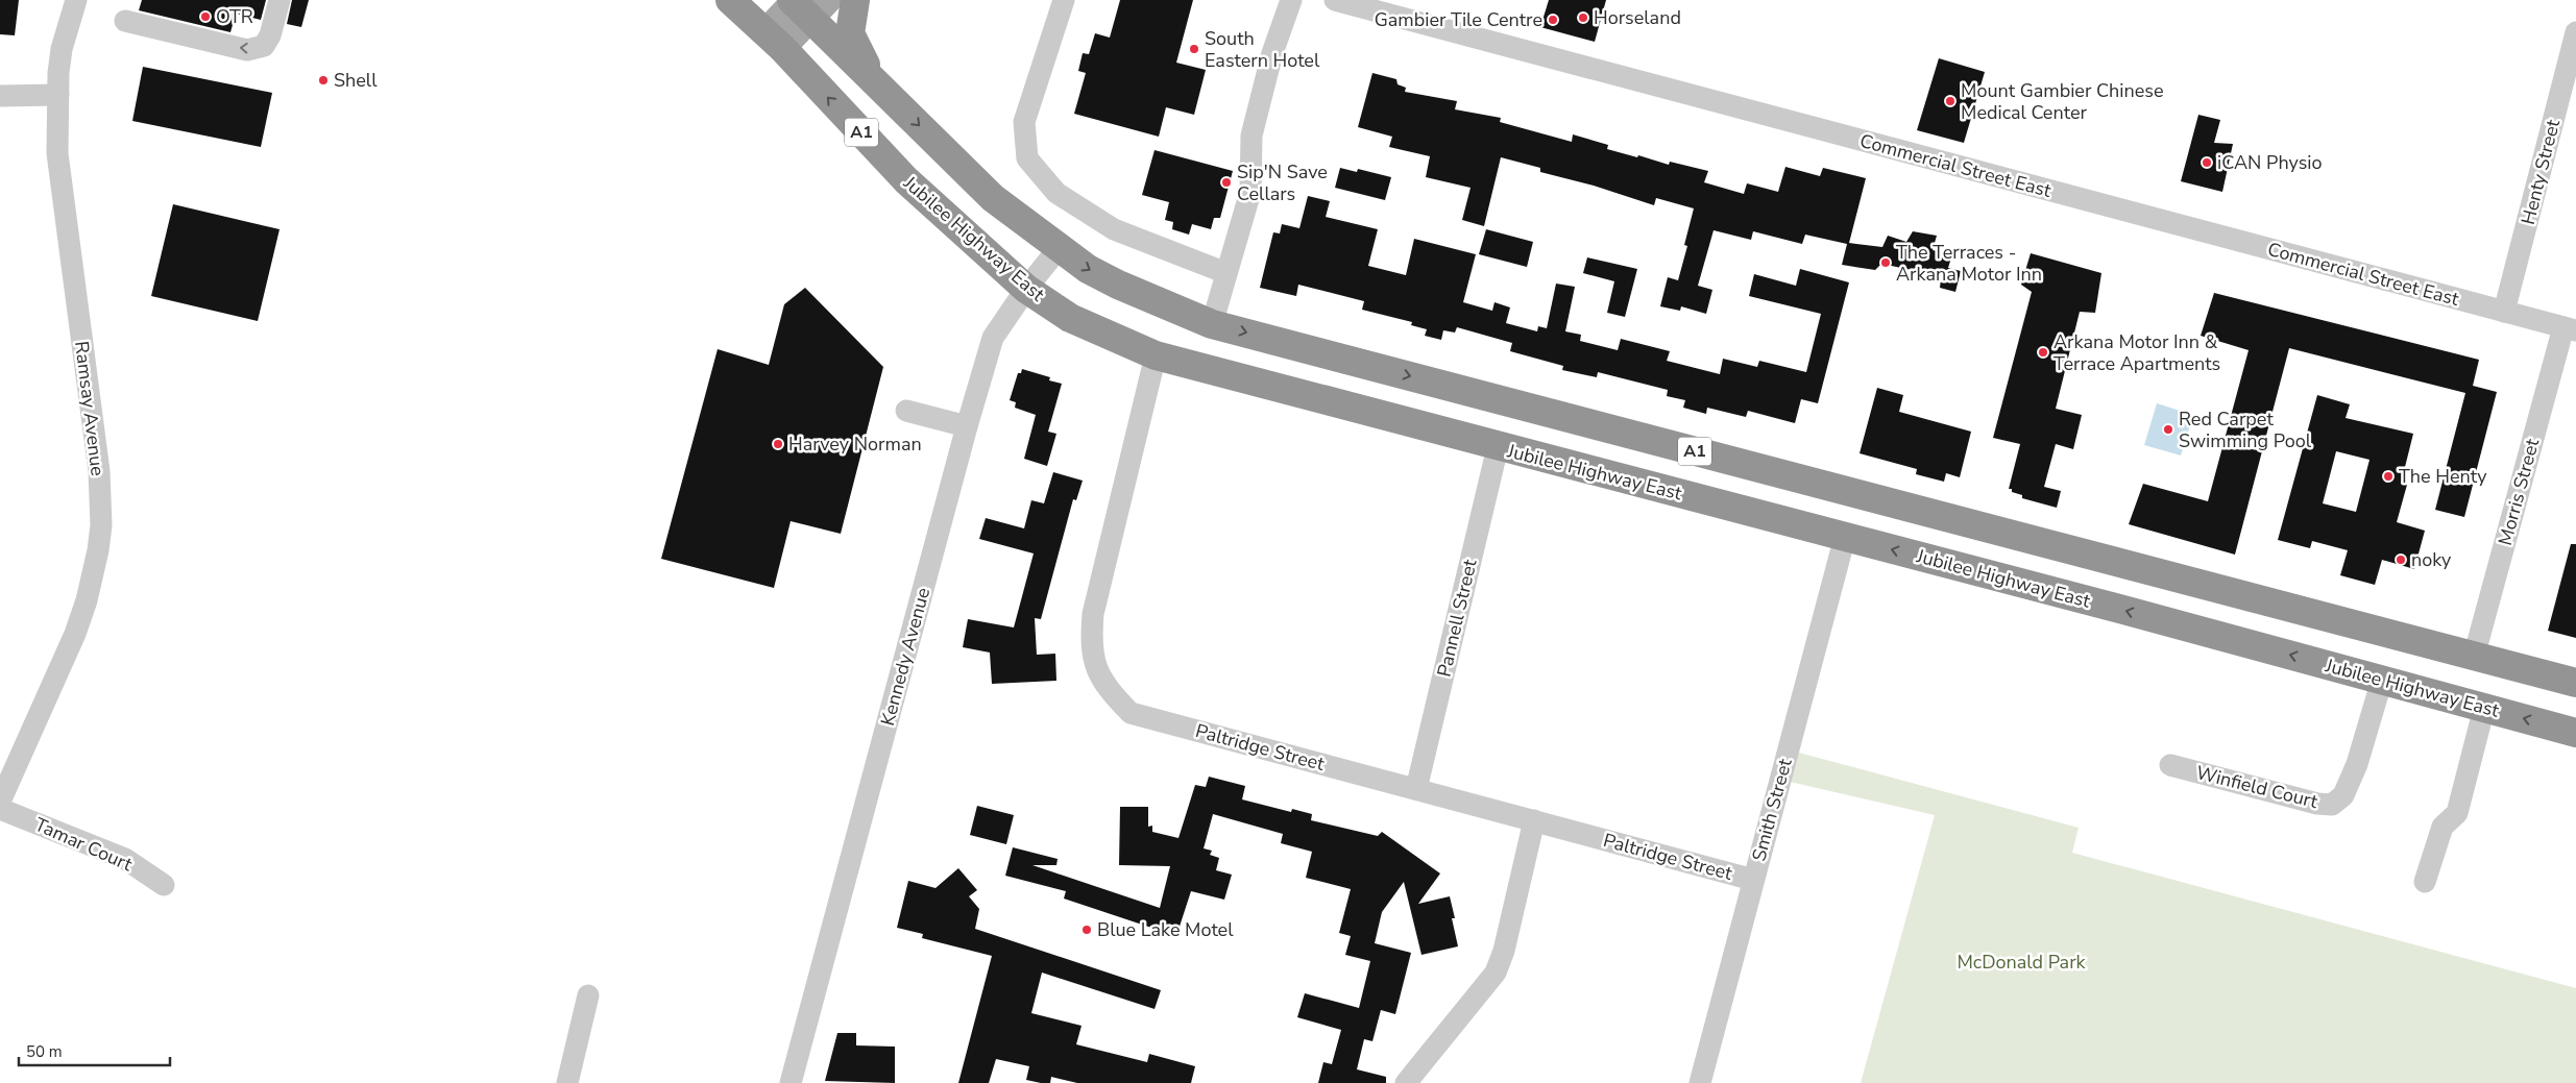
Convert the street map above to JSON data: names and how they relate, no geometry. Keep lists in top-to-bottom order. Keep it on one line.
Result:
{"streets":{"highway":["A1","Jubilee Highway East"],"street":["Commercial Street East","Henty Street","Ramsay Avenue","Morris Street","Pannell Street","Kennedy Avenue","Paltridge Street","Winfield Court","Smith Street","Tamar Court"]},"crossings":[["A1","Morris Street"],["A1","Kennedy Avenue"],["Commercial Street East","Henty Street"],["Commercial Street East","Morris Street"],["Jubilee Highway East","Pannell Street"],["Jubilee Highway East","Kennedy Avenue"],["Jubilee Highway East","Paltridge Street"],["Jubilee Highway East","Winfield Court"],["Jubilee Highway East","Smith Street"],["Pannell Street","Paltridge Street"],["Paltridge Street","Smith Street"]],"parks":["McDonald Park"],"places":["OTR","Horseland","Gambier Tile Centre","South Eastern Hotel","Shell","Mount Gambier Chinese Medical Center","iCAN Physio","Sip'N Save Cellars","The Terraces - Arkana Motor Inn","Arkana Motor Inn & Terrace Apartments","Red Carpet Swimming Pool","Harvey Norman","The Henty","noky","Blue Lake Motel"],"scale_bar":"50 m"}
